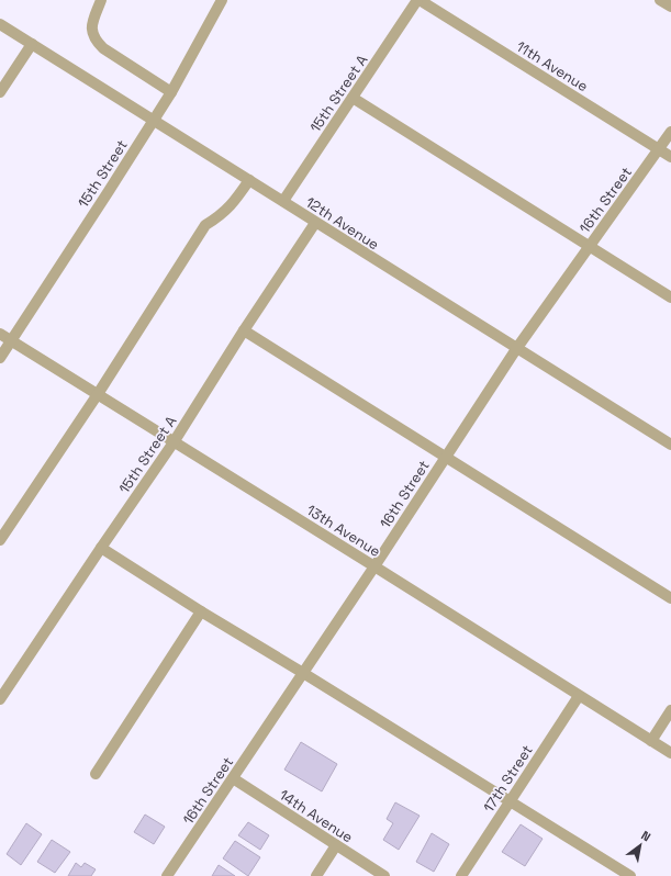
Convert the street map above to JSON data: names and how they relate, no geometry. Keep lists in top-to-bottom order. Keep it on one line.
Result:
{"streets":{"street":["11th Avenue","15th Street A","15th Street","16th Street","12th Avenue","13th Avenue","17th Street","14th Avenue"]},"crossings":[["11th Avenue","15th Street A"],["11th Avenue","16th Street"],["15th Street A","12th Avenue"],["15th Street A","13th Avenue"],["15th Street","13th Avenue"],["16th Street","12th Avenue"],["16th Street","13th Avenue"],["16th Street","14th Avenue"],["13th Avenue","17th Street"]],"north":"top right"}
